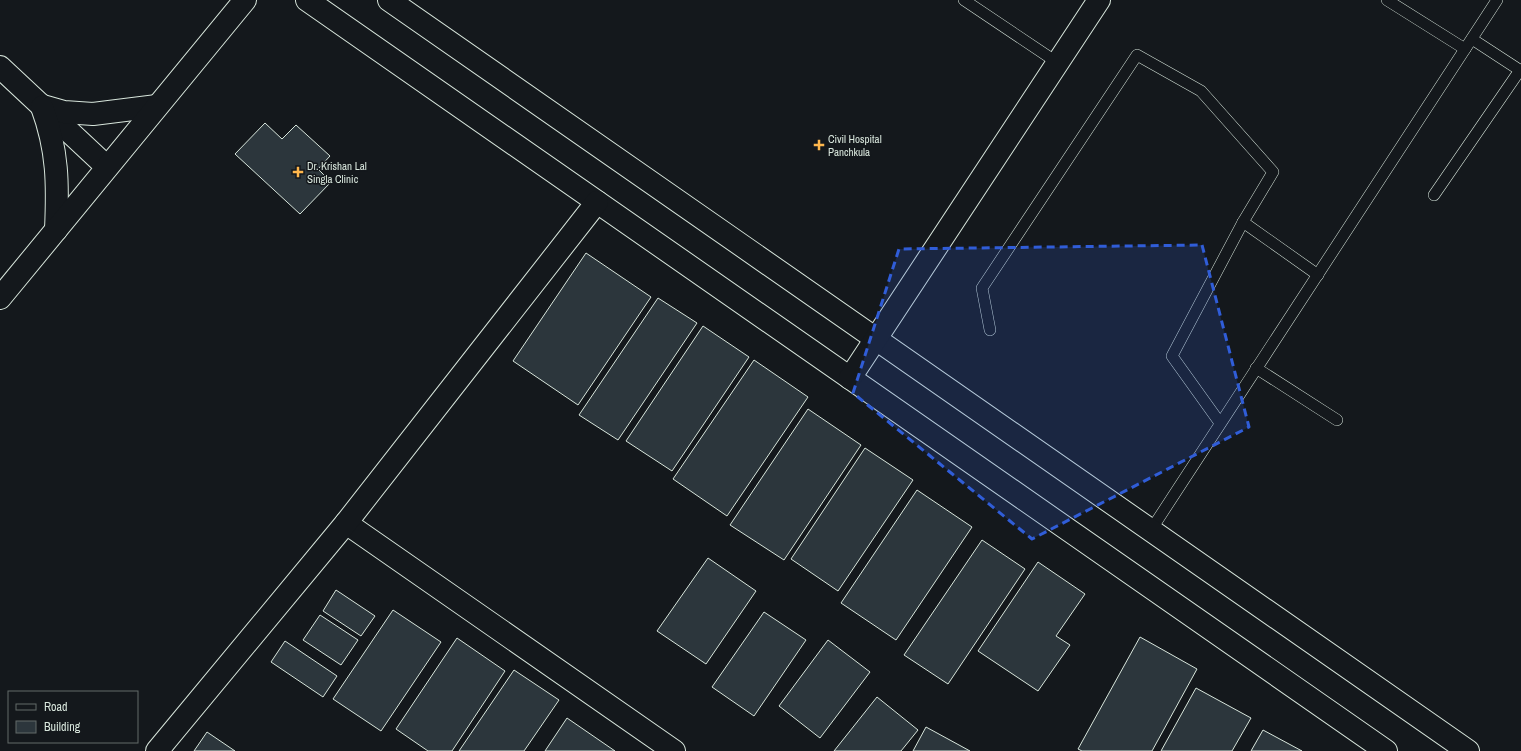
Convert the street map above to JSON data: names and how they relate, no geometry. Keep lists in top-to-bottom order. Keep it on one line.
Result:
{"places":{"health":["Civil Hospital Panchkula","Dr. Krishan Lal Singla Clinic"]},"legend":["Road","Building"]}
